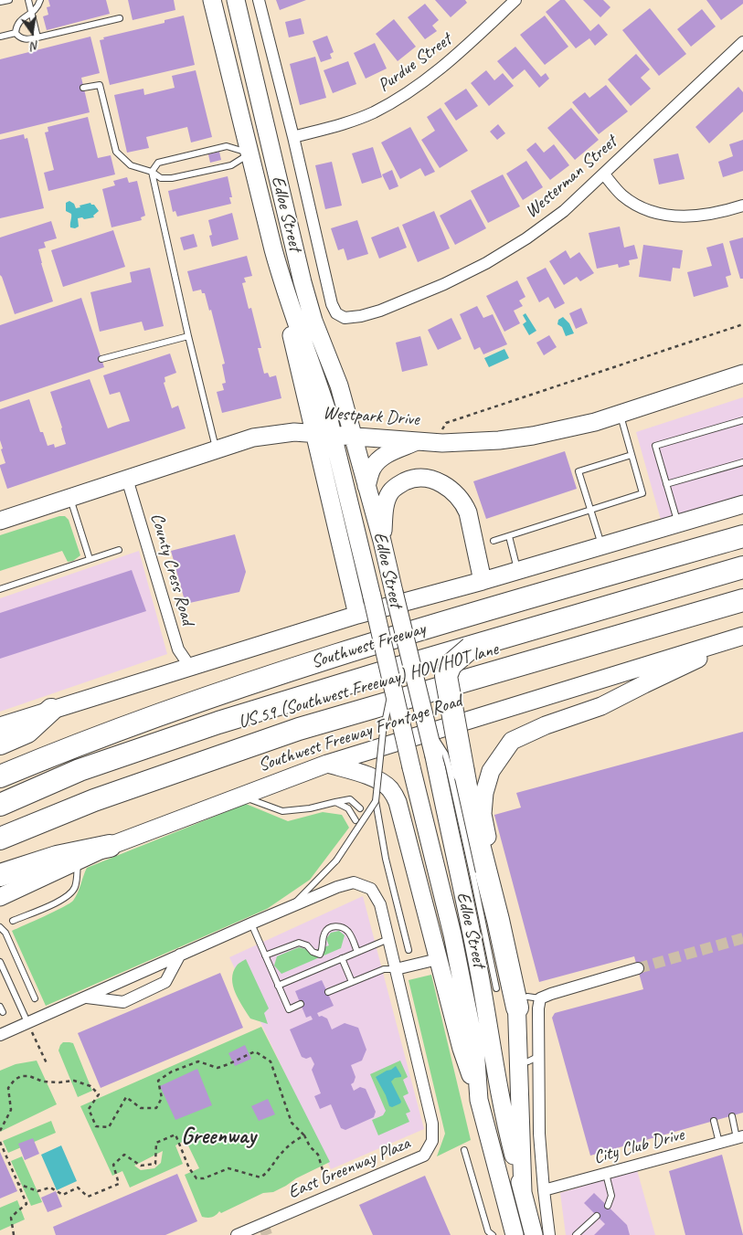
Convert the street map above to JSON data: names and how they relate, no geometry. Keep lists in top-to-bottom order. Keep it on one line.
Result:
{"streets":{"highway":["Southwest Freeway","US 59 (Southwest Freeway) HOV/HOT lane"],"main road":["Edloe Street","Westpark Drive","Southwest Freeway Frontage Road"],"street":["Purdue Street","Westerman Street","County Cress Road","City Club Drive","East Greenway Plaza"]},"crossings":[["Purdue Street","Edloe Street"],["Westerman Street","Edloe Street"],["Edloe Street","Westpark Drive"],["Westpark Drive","County Cress Road"]],"districts":["Greenway"],"north":"bottom"}
